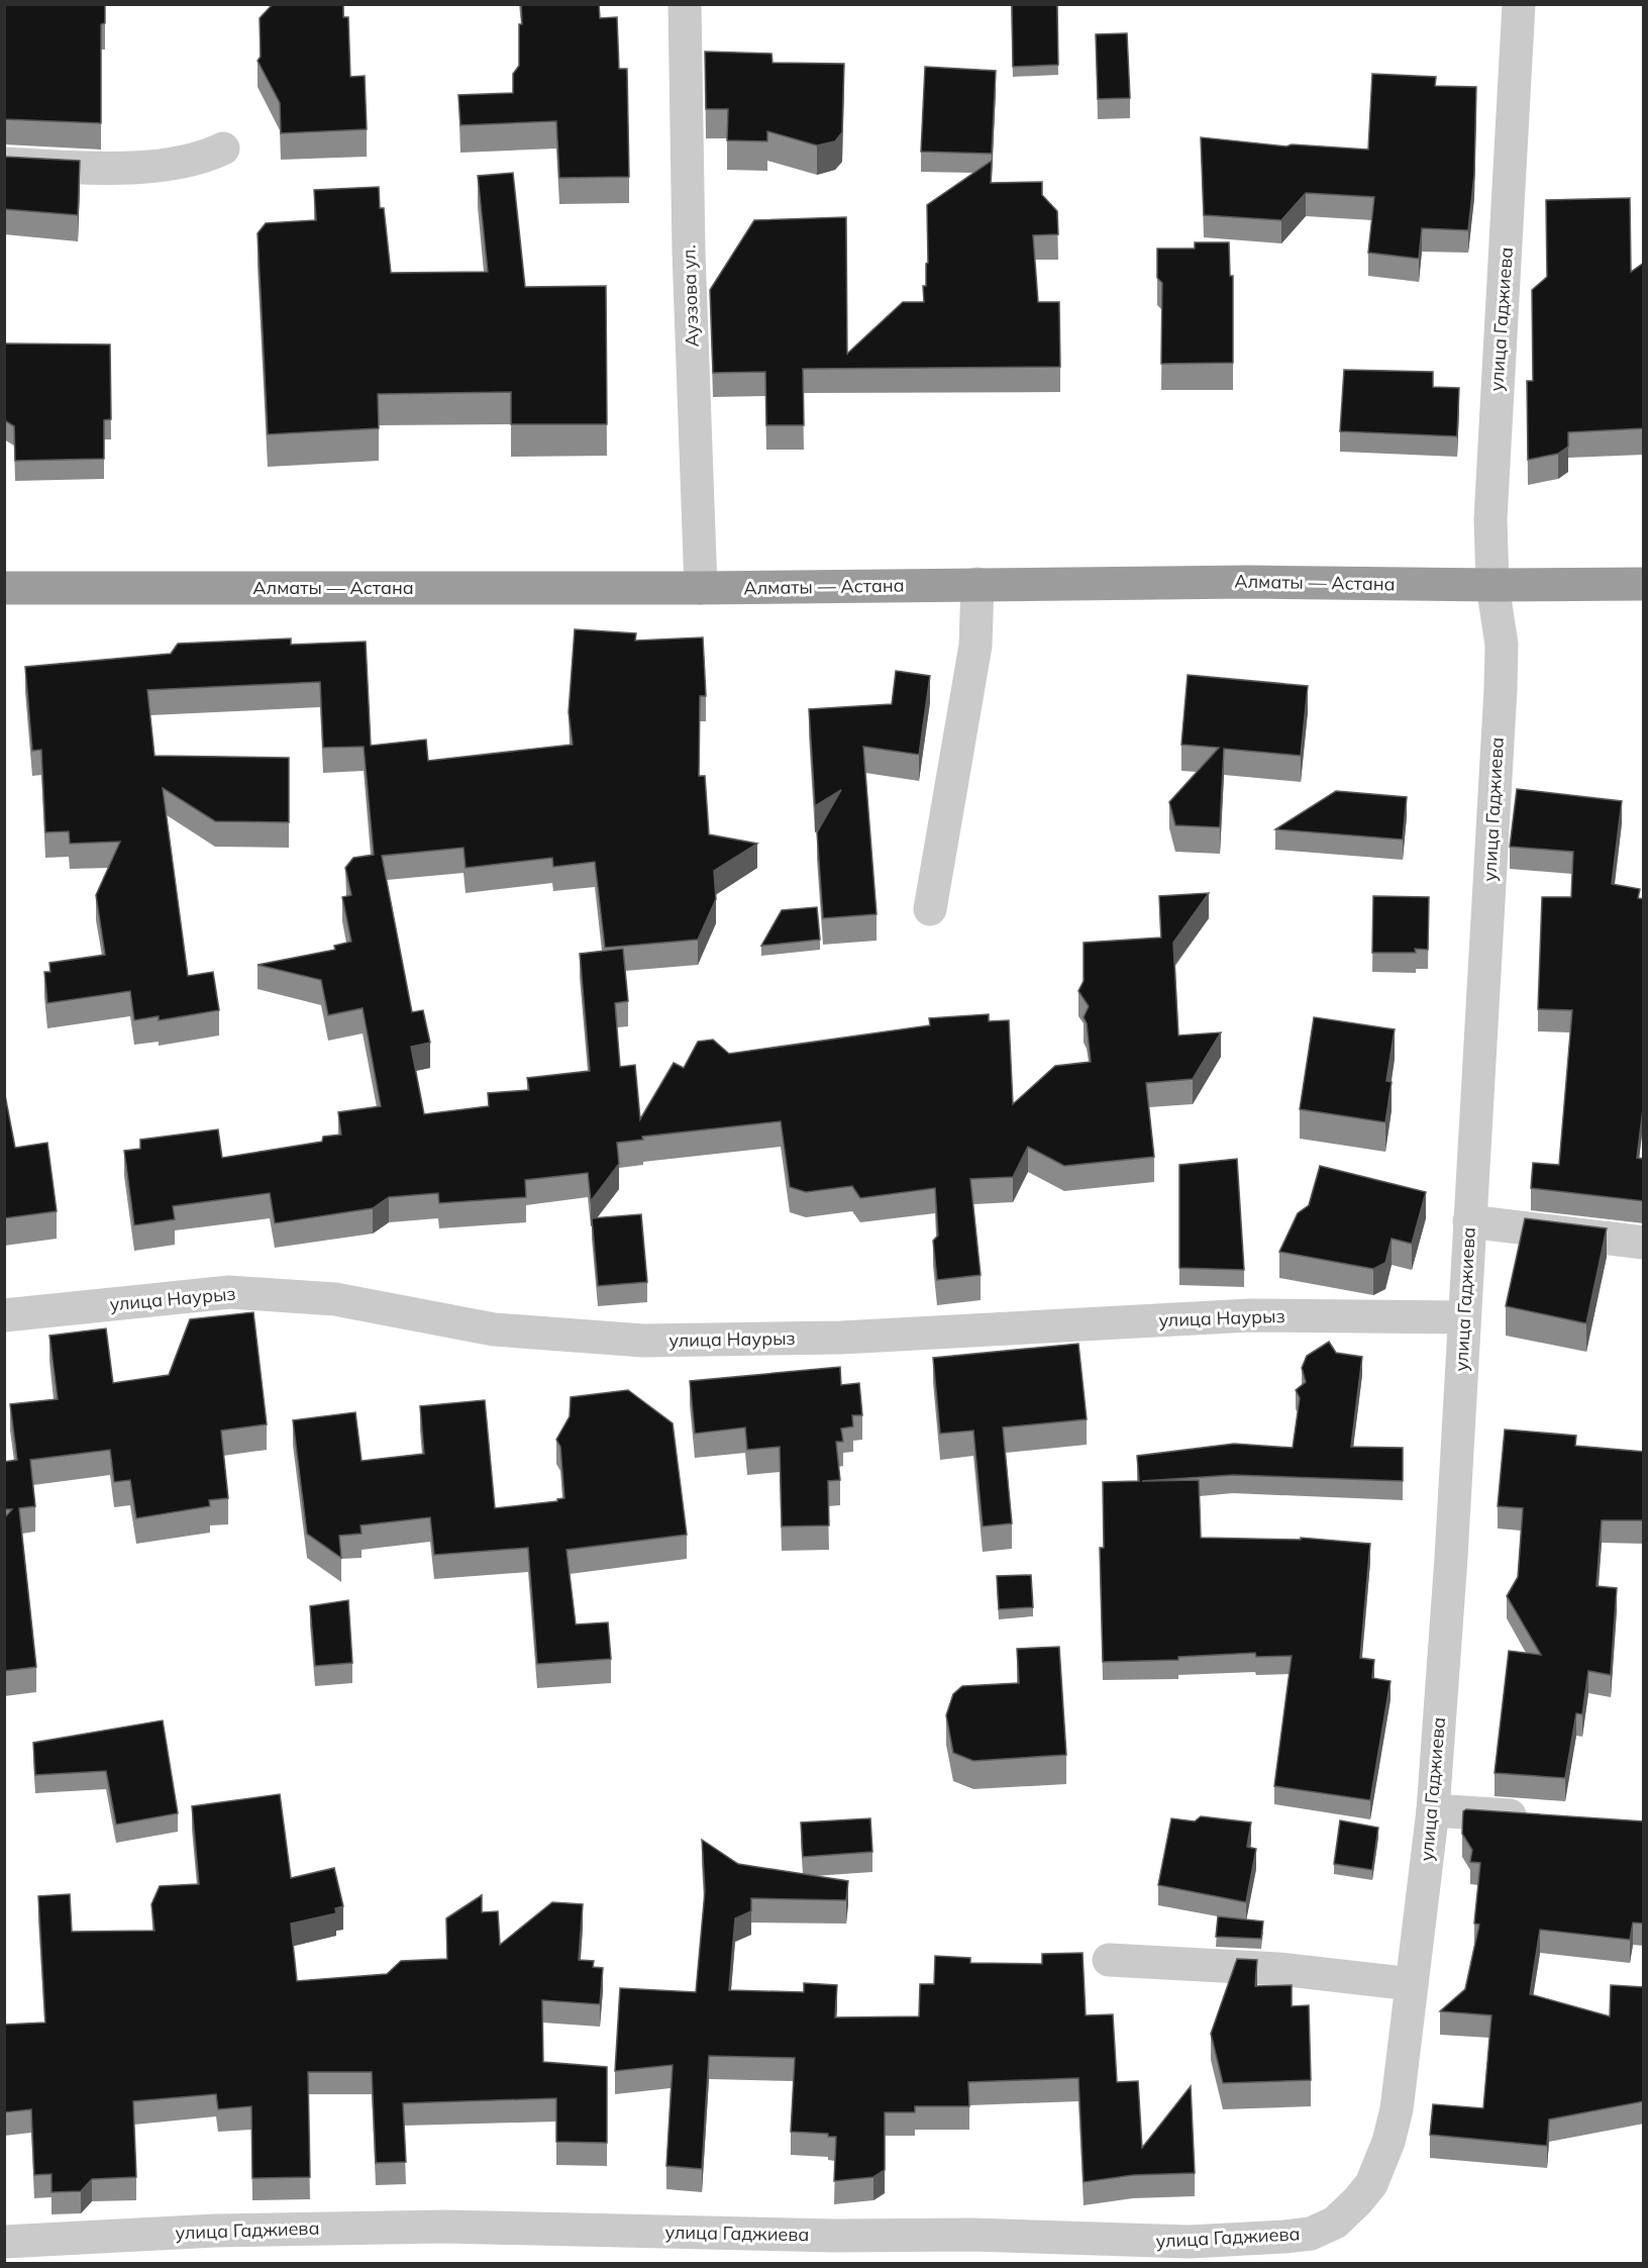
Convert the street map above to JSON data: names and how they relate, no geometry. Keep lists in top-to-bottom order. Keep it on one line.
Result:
{"streets":{"highway":["Алматы — Астана"],"street":["Ауэзова ул.","улица Гаджиева","улица Наурыз"]},"crossings":[["Ауэзова ул.","Алматы — Астана"],["улица Гаджиева","Алматы — Астана"],["улица Гаджиева","улица Наурыз"]]}
